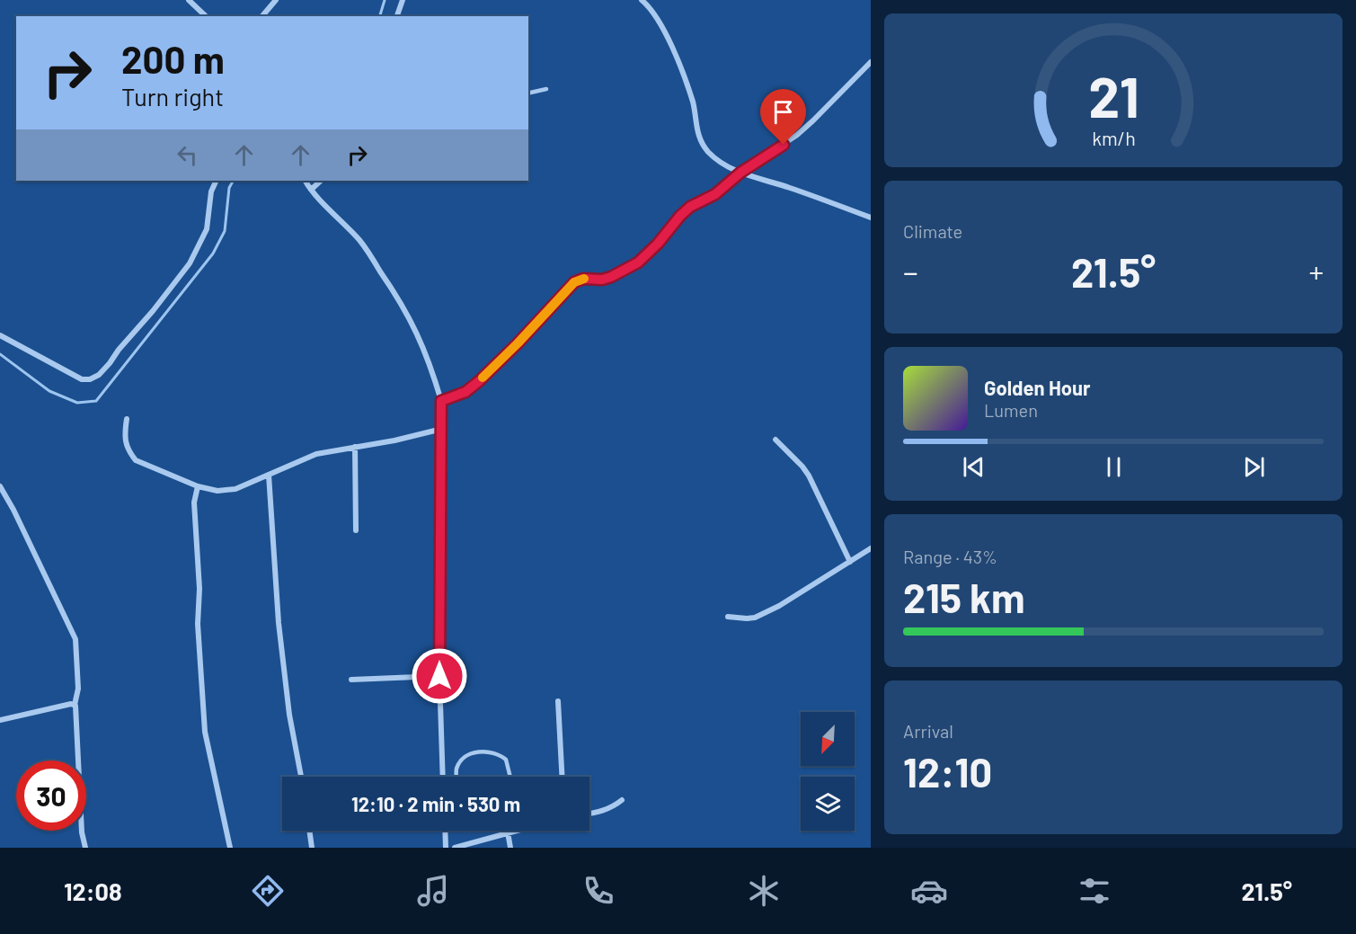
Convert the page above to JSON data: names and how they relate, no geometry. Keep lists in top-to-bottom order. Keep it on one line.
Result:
{"north":"bottom left","page":{"turn":["200 m","Turn right"],"tile":["Climate",["Range · 43%","215 km"],["Arrival","12:10"]],"heat":["−","21.5°","+"],"song":["Golden Hour","Lumen"],"limit":"30","trip":"12:10 · 2 min · 530 m","tabs":["12:08","21.5°"],"gauge":["21","km/h"]}}
